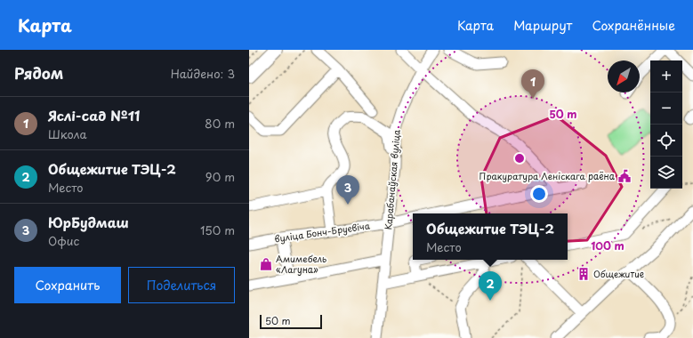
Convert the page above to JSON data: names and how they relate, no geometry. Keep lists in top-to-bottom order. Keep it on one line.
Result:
{"streets":{"street":["Карабанаўская вуліца","вуліца Бонч-Бруевіча"]},"crossings":[["Карабанаўская вуліца","вуліца Бонч-Бруевіча"]],"places":{"public building":["Пракуратура Леніскага раёна"],"shop":["Амимебель «Лагуна»"],"building":["Общежитие"]},"scale_bar":"50 m","north":"bottom left","page":{"header":"Карта","nav":["Карта","Маршрут","Сохранённые"],"heading":["Рядом","Найдено: 3"],"map_buttons":["+","−"],"pins":["1","3","2"],"list":[{"mark":"1","name":"Яслі-сад №11","note":"Школа","value":"80 m"},{"mark":"2","name":"Общежитие ТЭЦ-2","note":"Место","value":"90 m"},{"mark":"3","name":"ЮрБудмаш","note":"Офис","value":"150 m"}],"popup":["Общежитие ТЭЦ-2","Место"],"buttons":["Сохранить","Поделиться"],"scale":"50 m"},"rings":["50 m","100 m"]}
